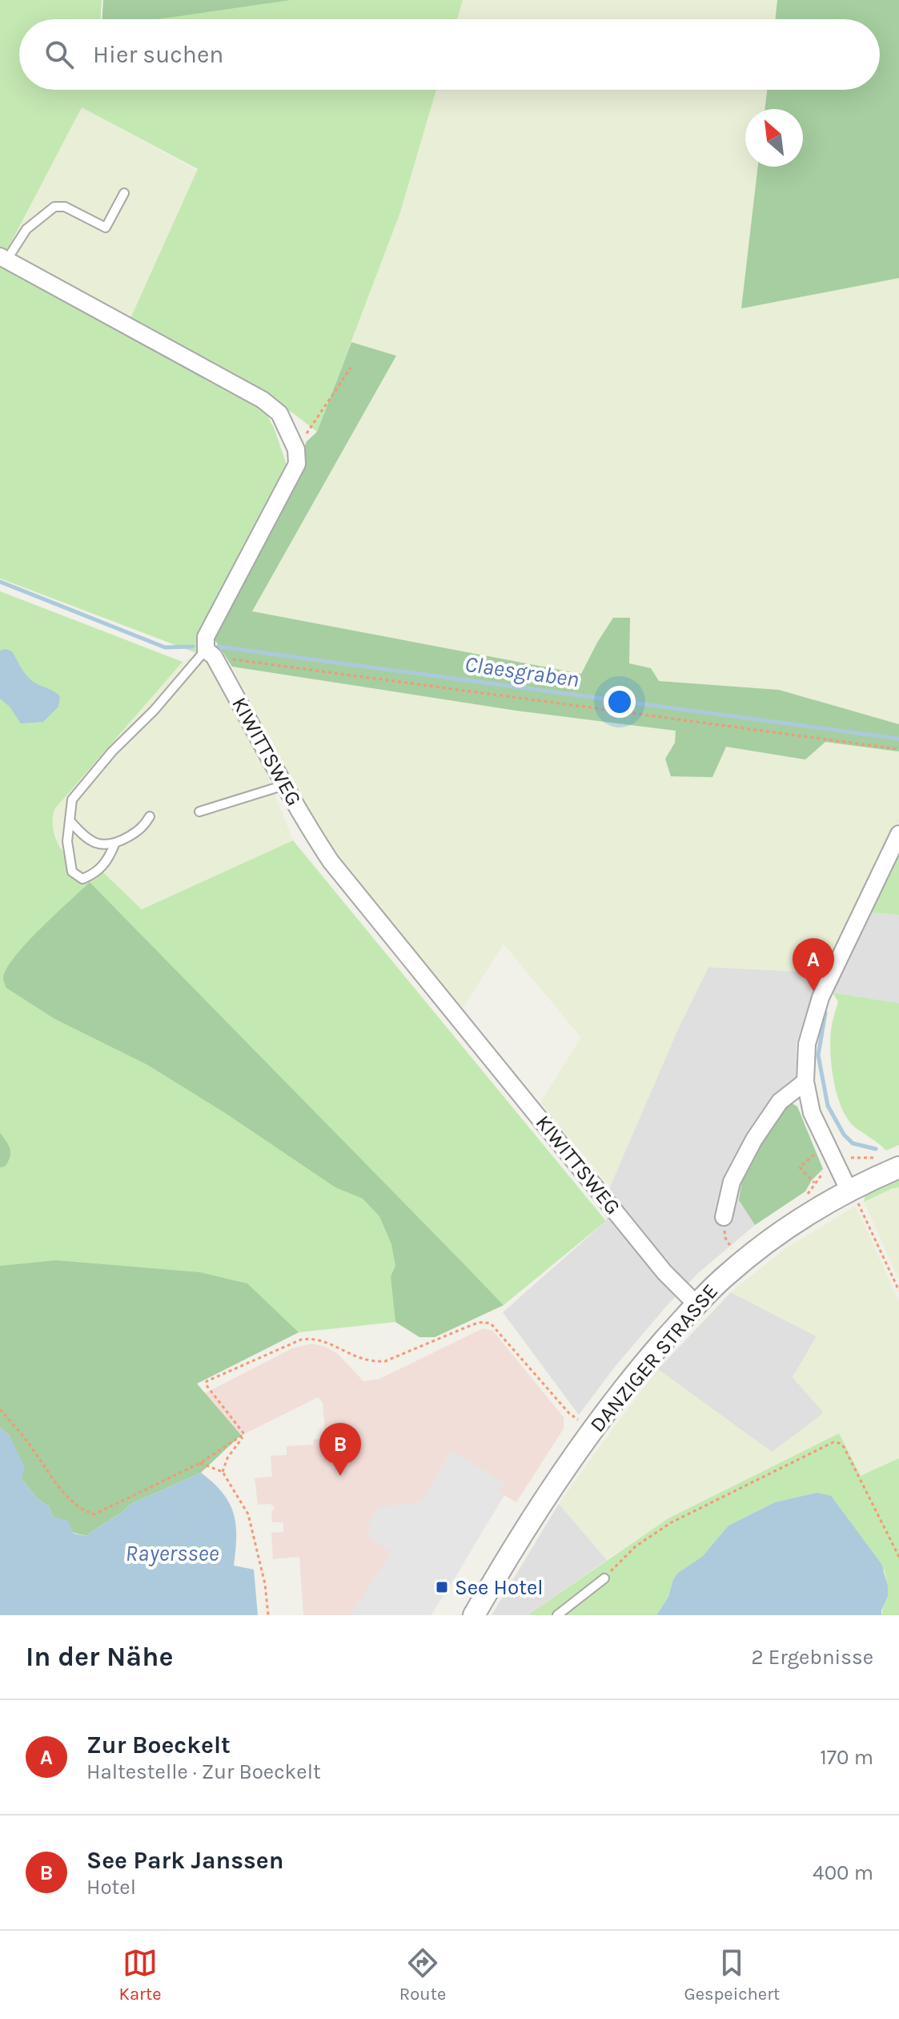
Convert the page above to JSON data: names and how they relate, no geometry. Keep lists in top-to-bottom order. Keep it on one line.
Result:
{"streets":{"street":["KIWITTSWEG","DANZIGER STRASSE"]},"crossings":[["KIWITTSWEG","DANZIGER STRASSE"]],"water":["Claesgraben","Rayerssee"],"places":{"transit":["See Hotel"]},"north":"top left","page":{"search":"Hier suchen","pins":["A","B"],"heading":["In der Nähe","2 Ergebnisse"],"list":[{"mark":"A","name":"Zur Boeckelt","note":"Haltestelle · Zur Boeckelt","value":"170 m"},{"mark":"B","name":"See Park Janssen","note":"Hotel","value":"400 m"}],"nav":["Karte","Route","Gespeichert"]}}
